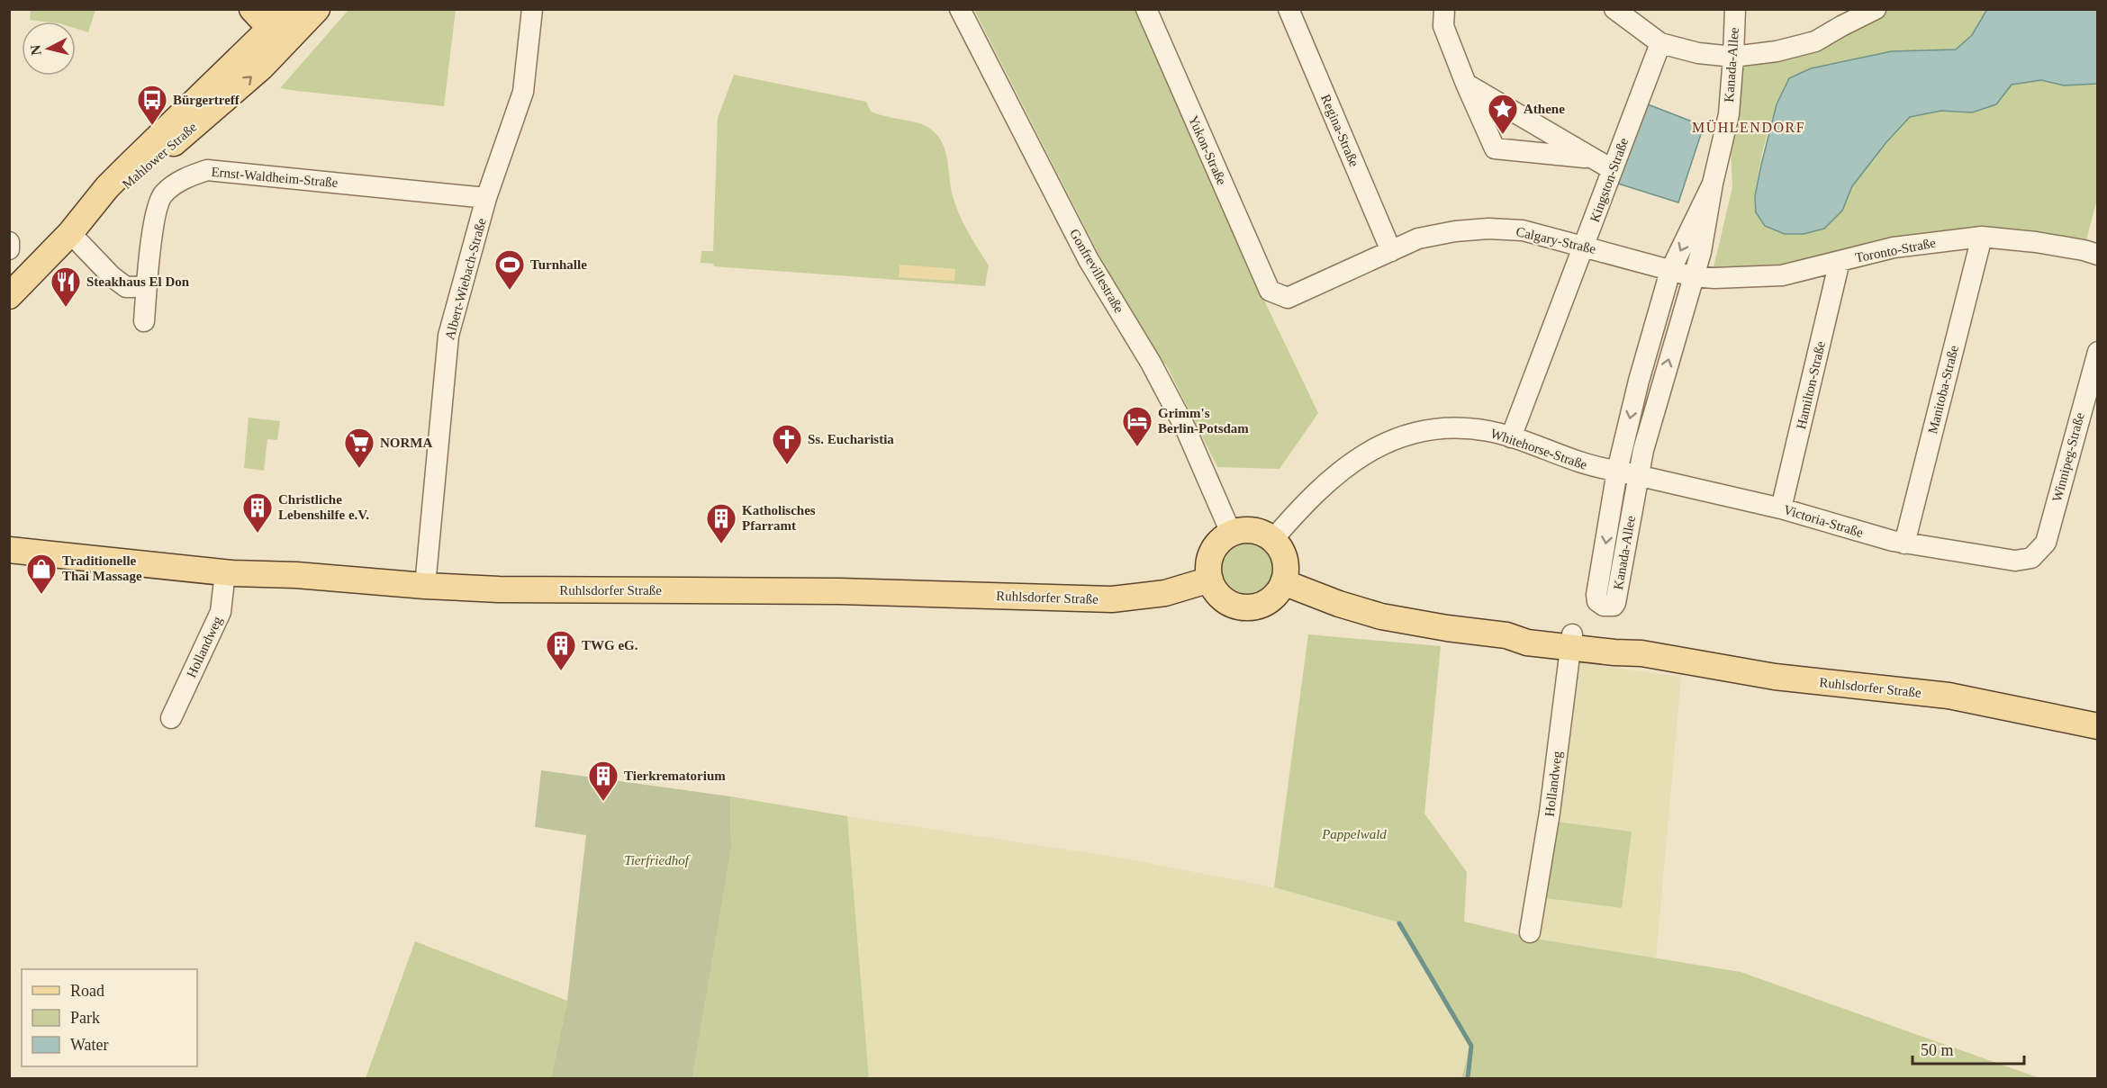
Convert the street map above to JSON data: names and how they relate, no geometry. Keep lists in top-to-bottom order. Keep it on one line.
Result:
{"streets":{"main road":["Mahlower Straße","Ruhlsdorfer Straße"],"street":["Kanada-Allee","Regina-Straße","Yukon-Straße","Ernst-Waldheim-Straße","Kingston-Straße","Calgary-Straße","Toronto-Straße","Gonfrevillestraße","Albert-Wiebach-Straße","Hamilton-Straße","Manitoba-Straße","Whitehorse-Straße","Winnipeg-Straße","Victoria-Straße","Hollandweg"]},"crossings":[["Kanada-Allee","Calgary-Straße"],["Kanada-Allee","Toronto-Straße"],["Kanada-Allee","Whitehorse-Straße"],["Kanada-Allee","Victoria-Straße"],["Regina-Straße","Calgary-Straße"],["Yukon-Straße","Calgary-Straße"],["Ernst-Waldheim-Straße","Albert-Wiebach-Straße"],["Kingston-Straße","Calgary-Straße"],["Kingston-Straße","Whitehorse-Straße"],["Calgary-Straße","Toronto-Straße"],["Toronto-Straße","Hamilton-Straße"],["Toronto-Straße","Manitoba-Straße"],["Gonfrevillestraße","Whitehorse-Straße"],["Gonfrevillestraße","Ruhlsdorfer Straße"],["Albert-Wiebach-Straße","Ruhlsdorfer Straße"],["Hamilton-Straße","Victoria-Straße"],["Manitoba-Straße","Victoria-Straße"],["Whitehorse-Straße","Victoria-Straße"],["Whitehorse-Straße","Ruhlsdorfer Straße"],["Winnipeg-Straße","Victoria-Straße"],["Ruhlsdorfer Straße","Hollandweg"]],"districts":["MÜHLENDORF"],"parks":["Pappelwald","Tierfriedhof"],"places":{"bus stop":["Bürgertreff"],"place":["Athene"],"sports":["Turnhalle"],"restaurant":["Steakhaus El Don"],"hotel":["Grimm's Berlin-Potsdam"],"church":["Ss. Eucharistia"],"supermarket":["NORMA"],"building":["Christliche Lebenshilfe e.V.","Katholisches Pfarramt","TWG eG.","Tierkrematorium"],"shop":["Traditionelle Thai Massage"]},"legend":["Road","Park","Water"],"scale_bar":"50 m","north":"left"}
